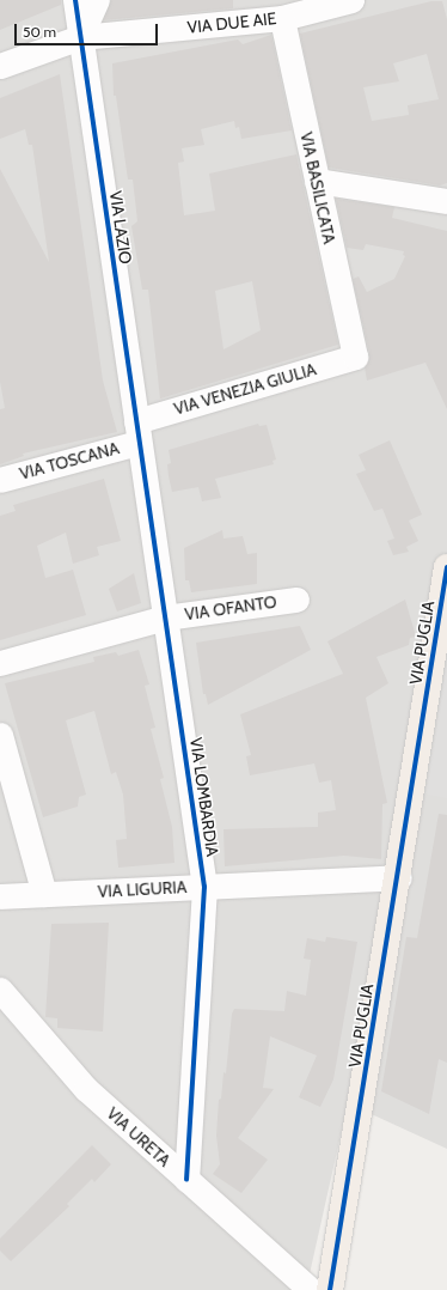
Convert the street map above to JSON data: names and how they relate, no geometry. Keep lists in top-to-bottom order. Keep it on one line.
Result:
{"streets":{"main road":["VIA PUGLIA"],"street":["VIA DUE AIE","VIA BASILICATA","VIA LAZIO","VIA VENEZIA GIULIA","VIA TOSCANA","VIA OFANTO","VIA LOMBARDIA","VIA LIGURIA","VIA URETA"]},"crossings":[["VIA DUE AIE","VIA BASILICATA"],["VIA DUE AIE","VIA LAZIO"],["VIA BASILICATA","VIA VENEZIA GIULIA"],["VIA LAZIO","VIA VENEZIA GIULIA"],["VIA LAZIO","VIA TOSCANA"],["VIA LAZIO","VIA LOMBARDIA"],["VIA VENEZIA GIULIA","VIA TOSCANA"],["VIA VENEZIA GIULIA","VIA LOMBARDIA"],["VIA TOSCANA","VIA LOMBARDIA"],["VIA OFANTO","VIA LOMBARDIA"],["VIA PUGLIA","VIA LIGURIA"],["VIA LOMBARDIA","VIA LIGURIA"],["VIA LOMBARDIA","VIA URETA"]],"scale_bar":"50 m"}
